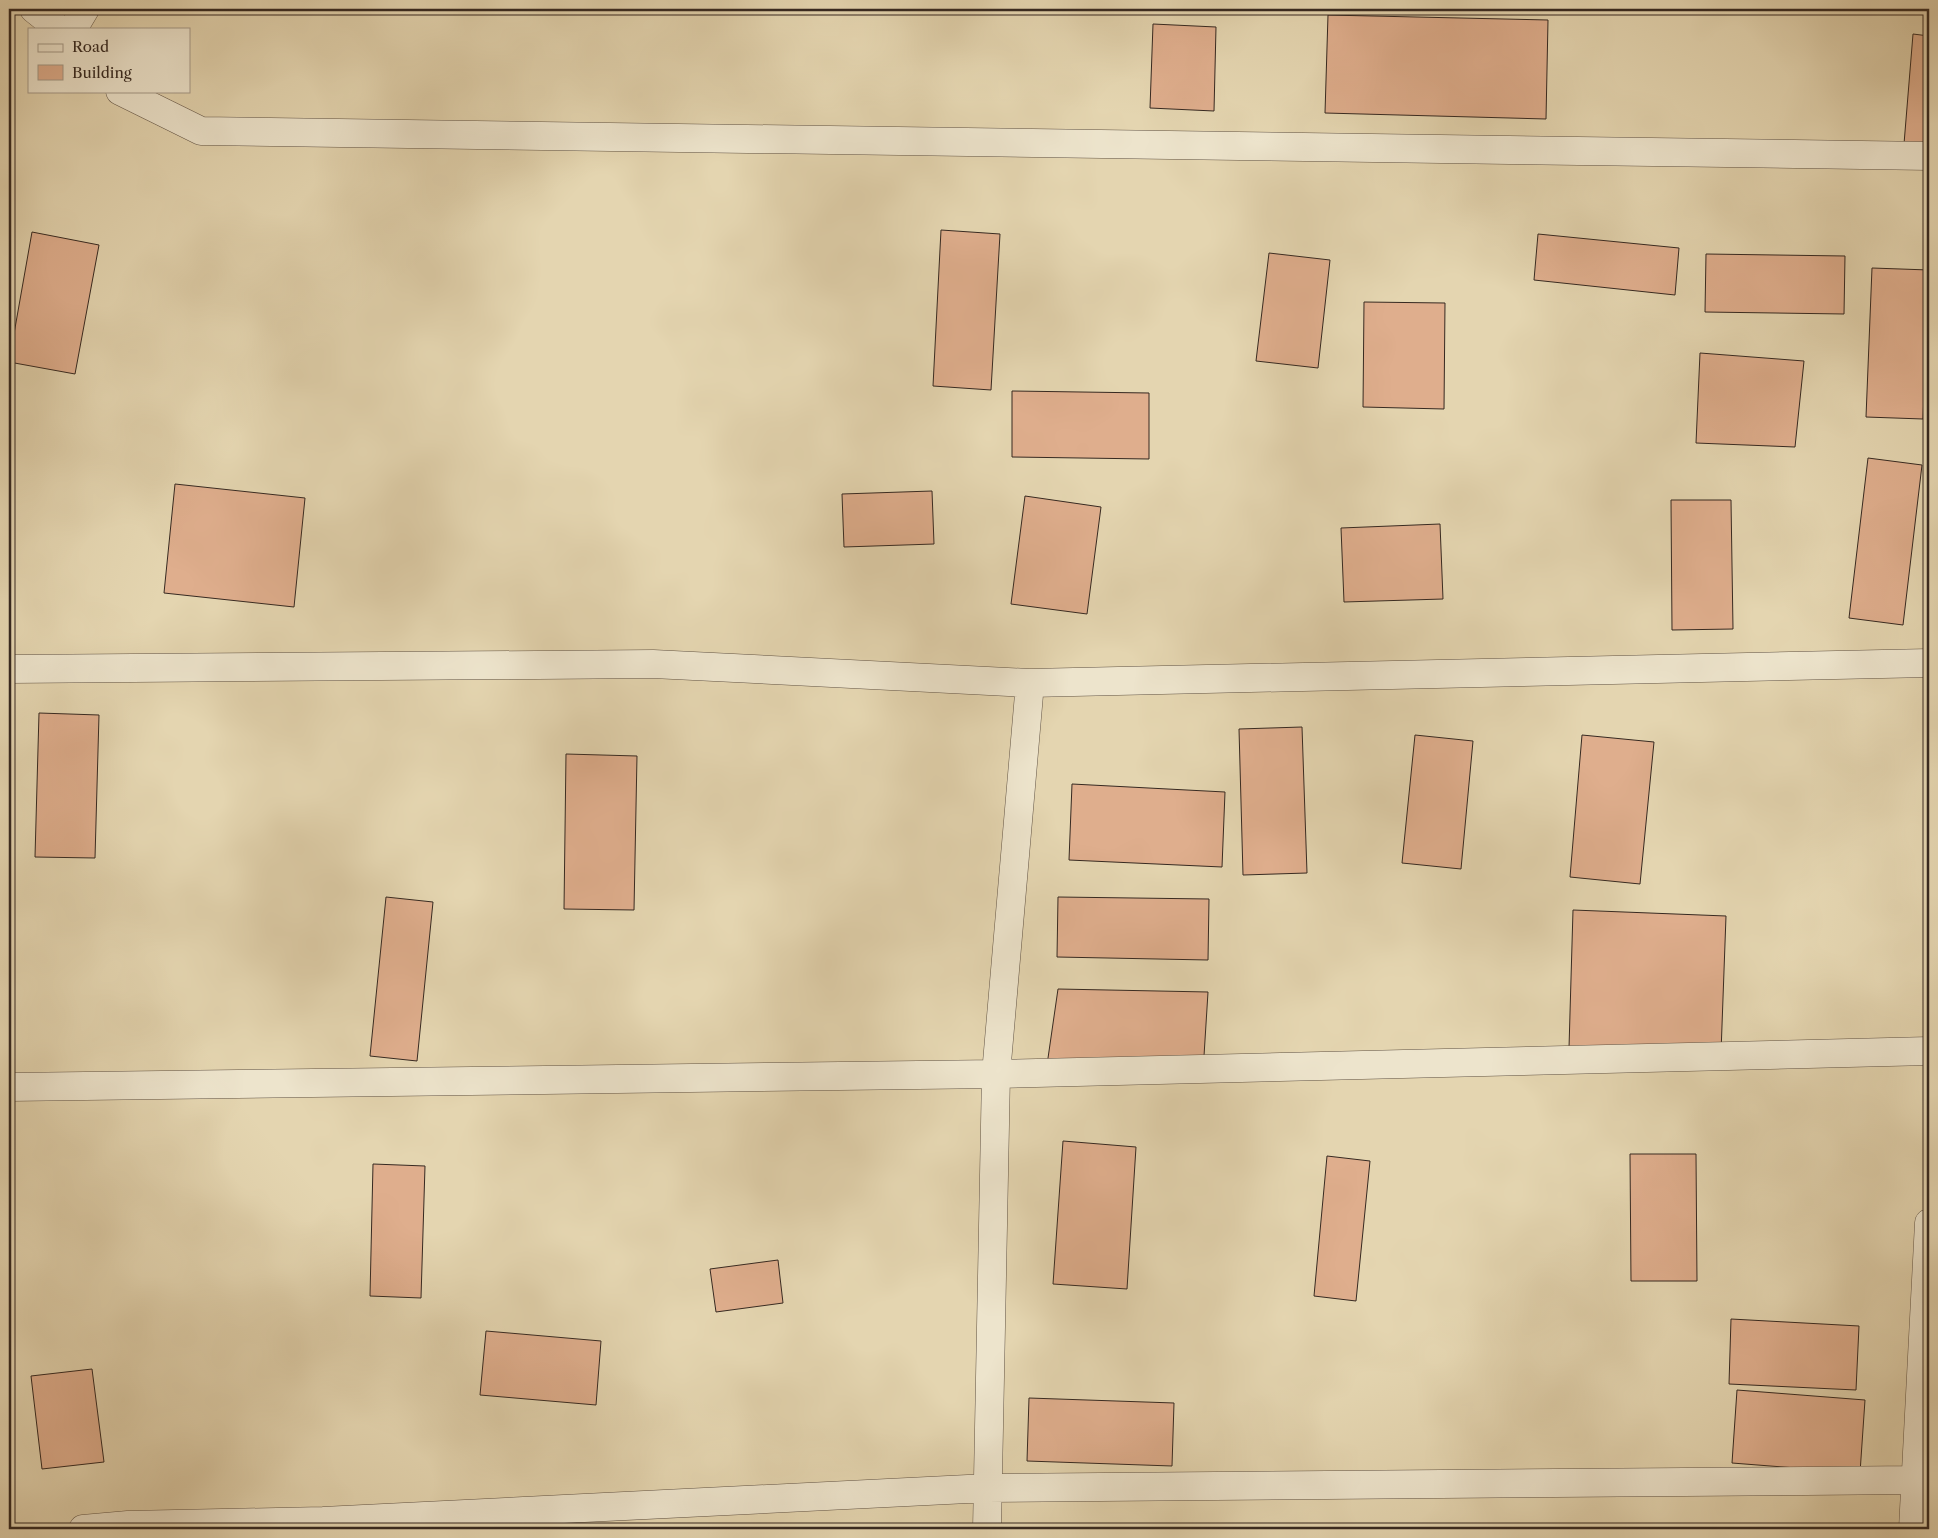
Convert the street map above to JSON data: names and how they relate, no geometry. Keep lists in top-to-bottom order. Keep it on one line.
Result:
{"legend":["Road","Building"]}
